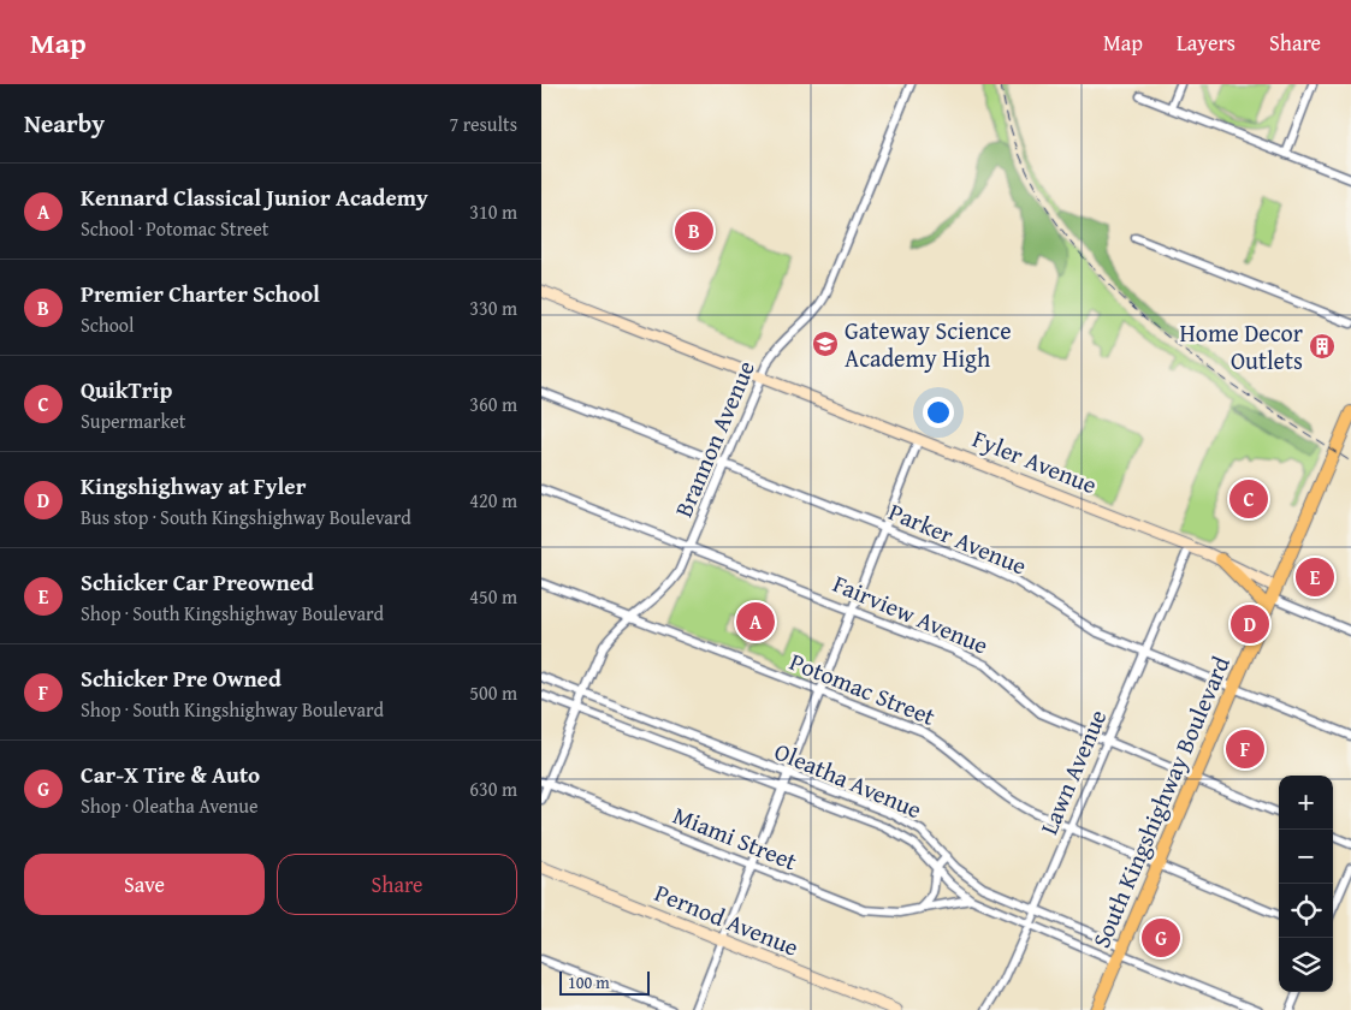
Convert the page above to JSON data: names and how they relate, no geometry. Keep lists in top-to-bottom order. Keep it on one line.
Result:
{"streets":{"main road":["South Kingshighway Boulevard"],"street":["Brannon Avenue","Fyler Avenue","Parker Avenue","Fairview Avenue","Potomac Street","Lawn Avenue","Oleatha Avenue","Miami Street","Pernod Avenue"]},"crossings":[["Brannon Avenue","Fyler Avenue"],["Brannon Avenue","Parker Avenue"],["Brannon Avenue","Fairview Avenue"],["Brannon Avenue","Potomac Street"],["Brannon Avenue","Oleatha Avenue"],["Brannon Avenue","Miami Street"],["Fyler Avenue","Lawn Avenue"],["Fyler Avenue","South Kingshighway Boulevard"],["Parker Avenue","Lawn Avenue"],["Parker Avenue","South Kingshighway Boulevard"],["Fairview Avenue","Lawn Avenue"],["Fairview Avenue","South Kingshighway Boulevard"],["Potomac Street","Lawn Avenue"],["Potomac Street","South Kingshighway Boulevard"],["Lawn Avenue","Oleatha Avenue"],["Oleatha Avenue","South Kingshighway Boulevard"],["Oleatha Avenue","Miami Street"]],"places":{"school or university":["Gateway Science Academy High"],"building":["Home Decor Outlets"]},"scale_bar":"100 m","page":{"header":"Map","nav":["Map","Layers","Share"],"heading":["Nearby","7 results"],"list":[{"mark":"A","name":"Kennard Classical Junior Academy","note":"School · Potomac Street","value":"310 m"},{"mark":"B","name":"Premier Charter School","note":"School","value":"330 m"},{"mark":"C","name":"QuikTrip","note":"Supermarket","value":"360 m"},{"mark":"D","name":"Kingshighway at Fyler","note":"Bus stop · South Kingshighway Boulevard","value":"420 m"},{"mark":"E","name":"Schicker Car Preowned","note":"Shop · South Kingshighway Boulevard","value":"450 m"},{"mark":"F","name":"Schicker Pre Owned","note":"Shop · South Kingshighway Boulevard","value":"500 m"},{"mark":"G","name":"Car-X Tire & Auto","note":"Shop · Oleatha Avenue","value":"630 m"}],"pins":["B","C","E","A","D","F","G"],"map_buttons":["+","−"],"buttons":["Save","Share"],"scale":"100 m"}}
